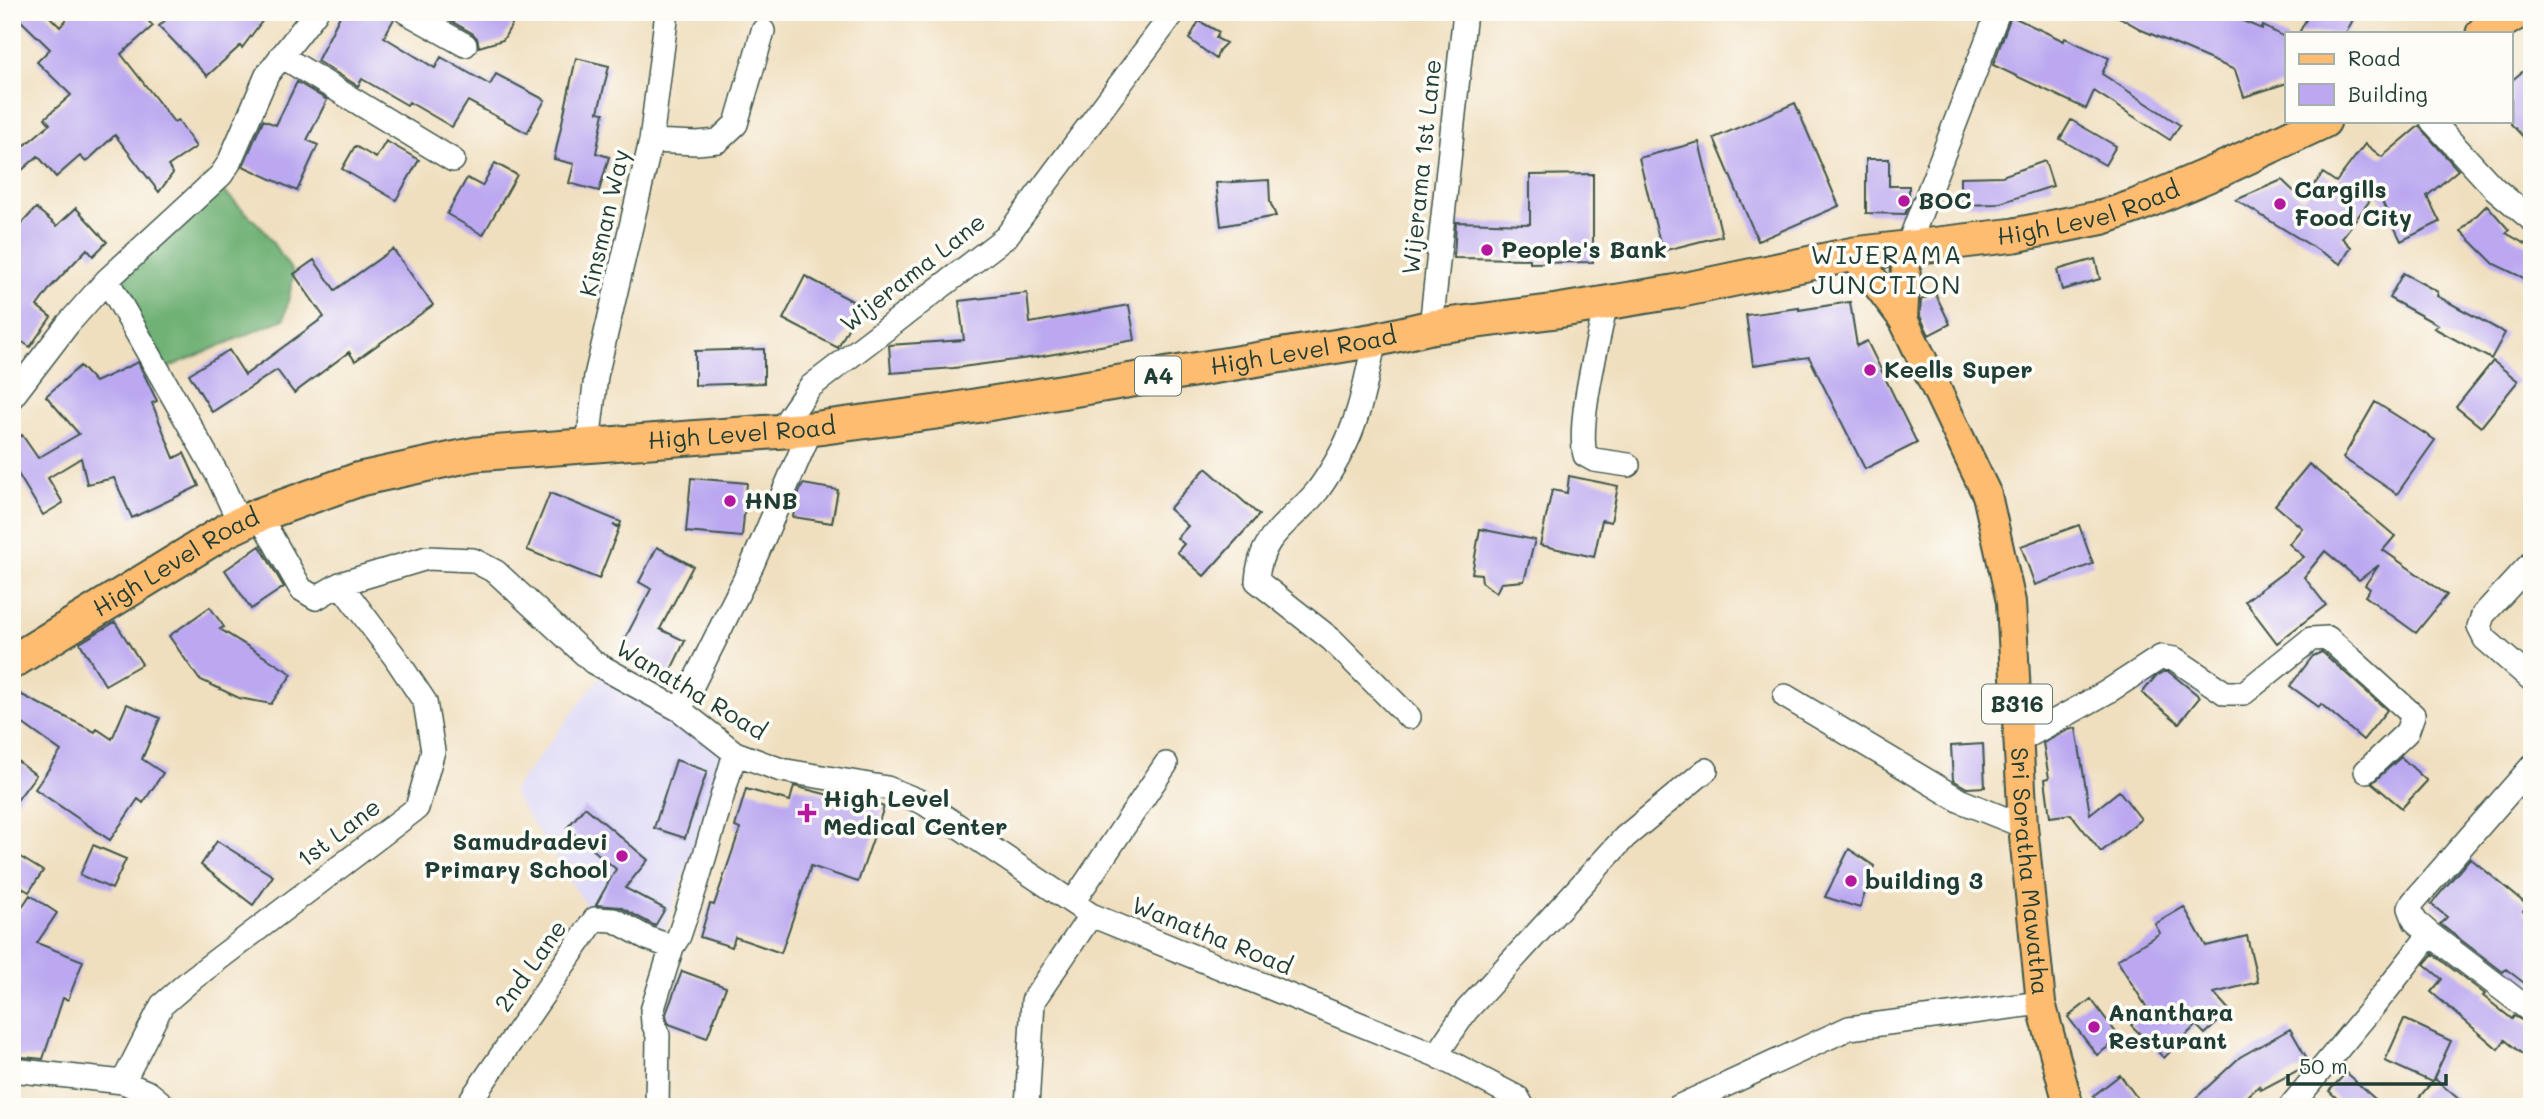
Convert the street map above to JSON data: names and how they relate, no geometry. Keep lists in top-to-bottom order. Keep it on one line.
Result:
{"streets":{"highway":["High Level Road","A4"],"main road":["B316","Sri Soratha Mawatha"],"street":["Wijerama 1st Lane","Kinsman Way","Wijerama Lane","Wanatha Road","1st Lane","2nd Lane"]},"crossings":[["Wijerama 1st Lane","High Level Road"],["High Level Road","Kinsman Way"],["High Level Road","Wijerama Lane"],["High Level Road","Wanatha Road"],["High Level Road","Sri Soratha Mawatha"],["Wanatha Road","1st Lane"]],"districts":["WIJERAMA JUNCTION"],"places":{"other":["BOC","Cargills Food City","People's Bank","Keells Super","HNB","Samudradevi Primary School","building 3","Ananthara Resturant"],"health":["High Level Medical Center"]},"legend":["Road","Building"],"scale_bar":"50 m"}
